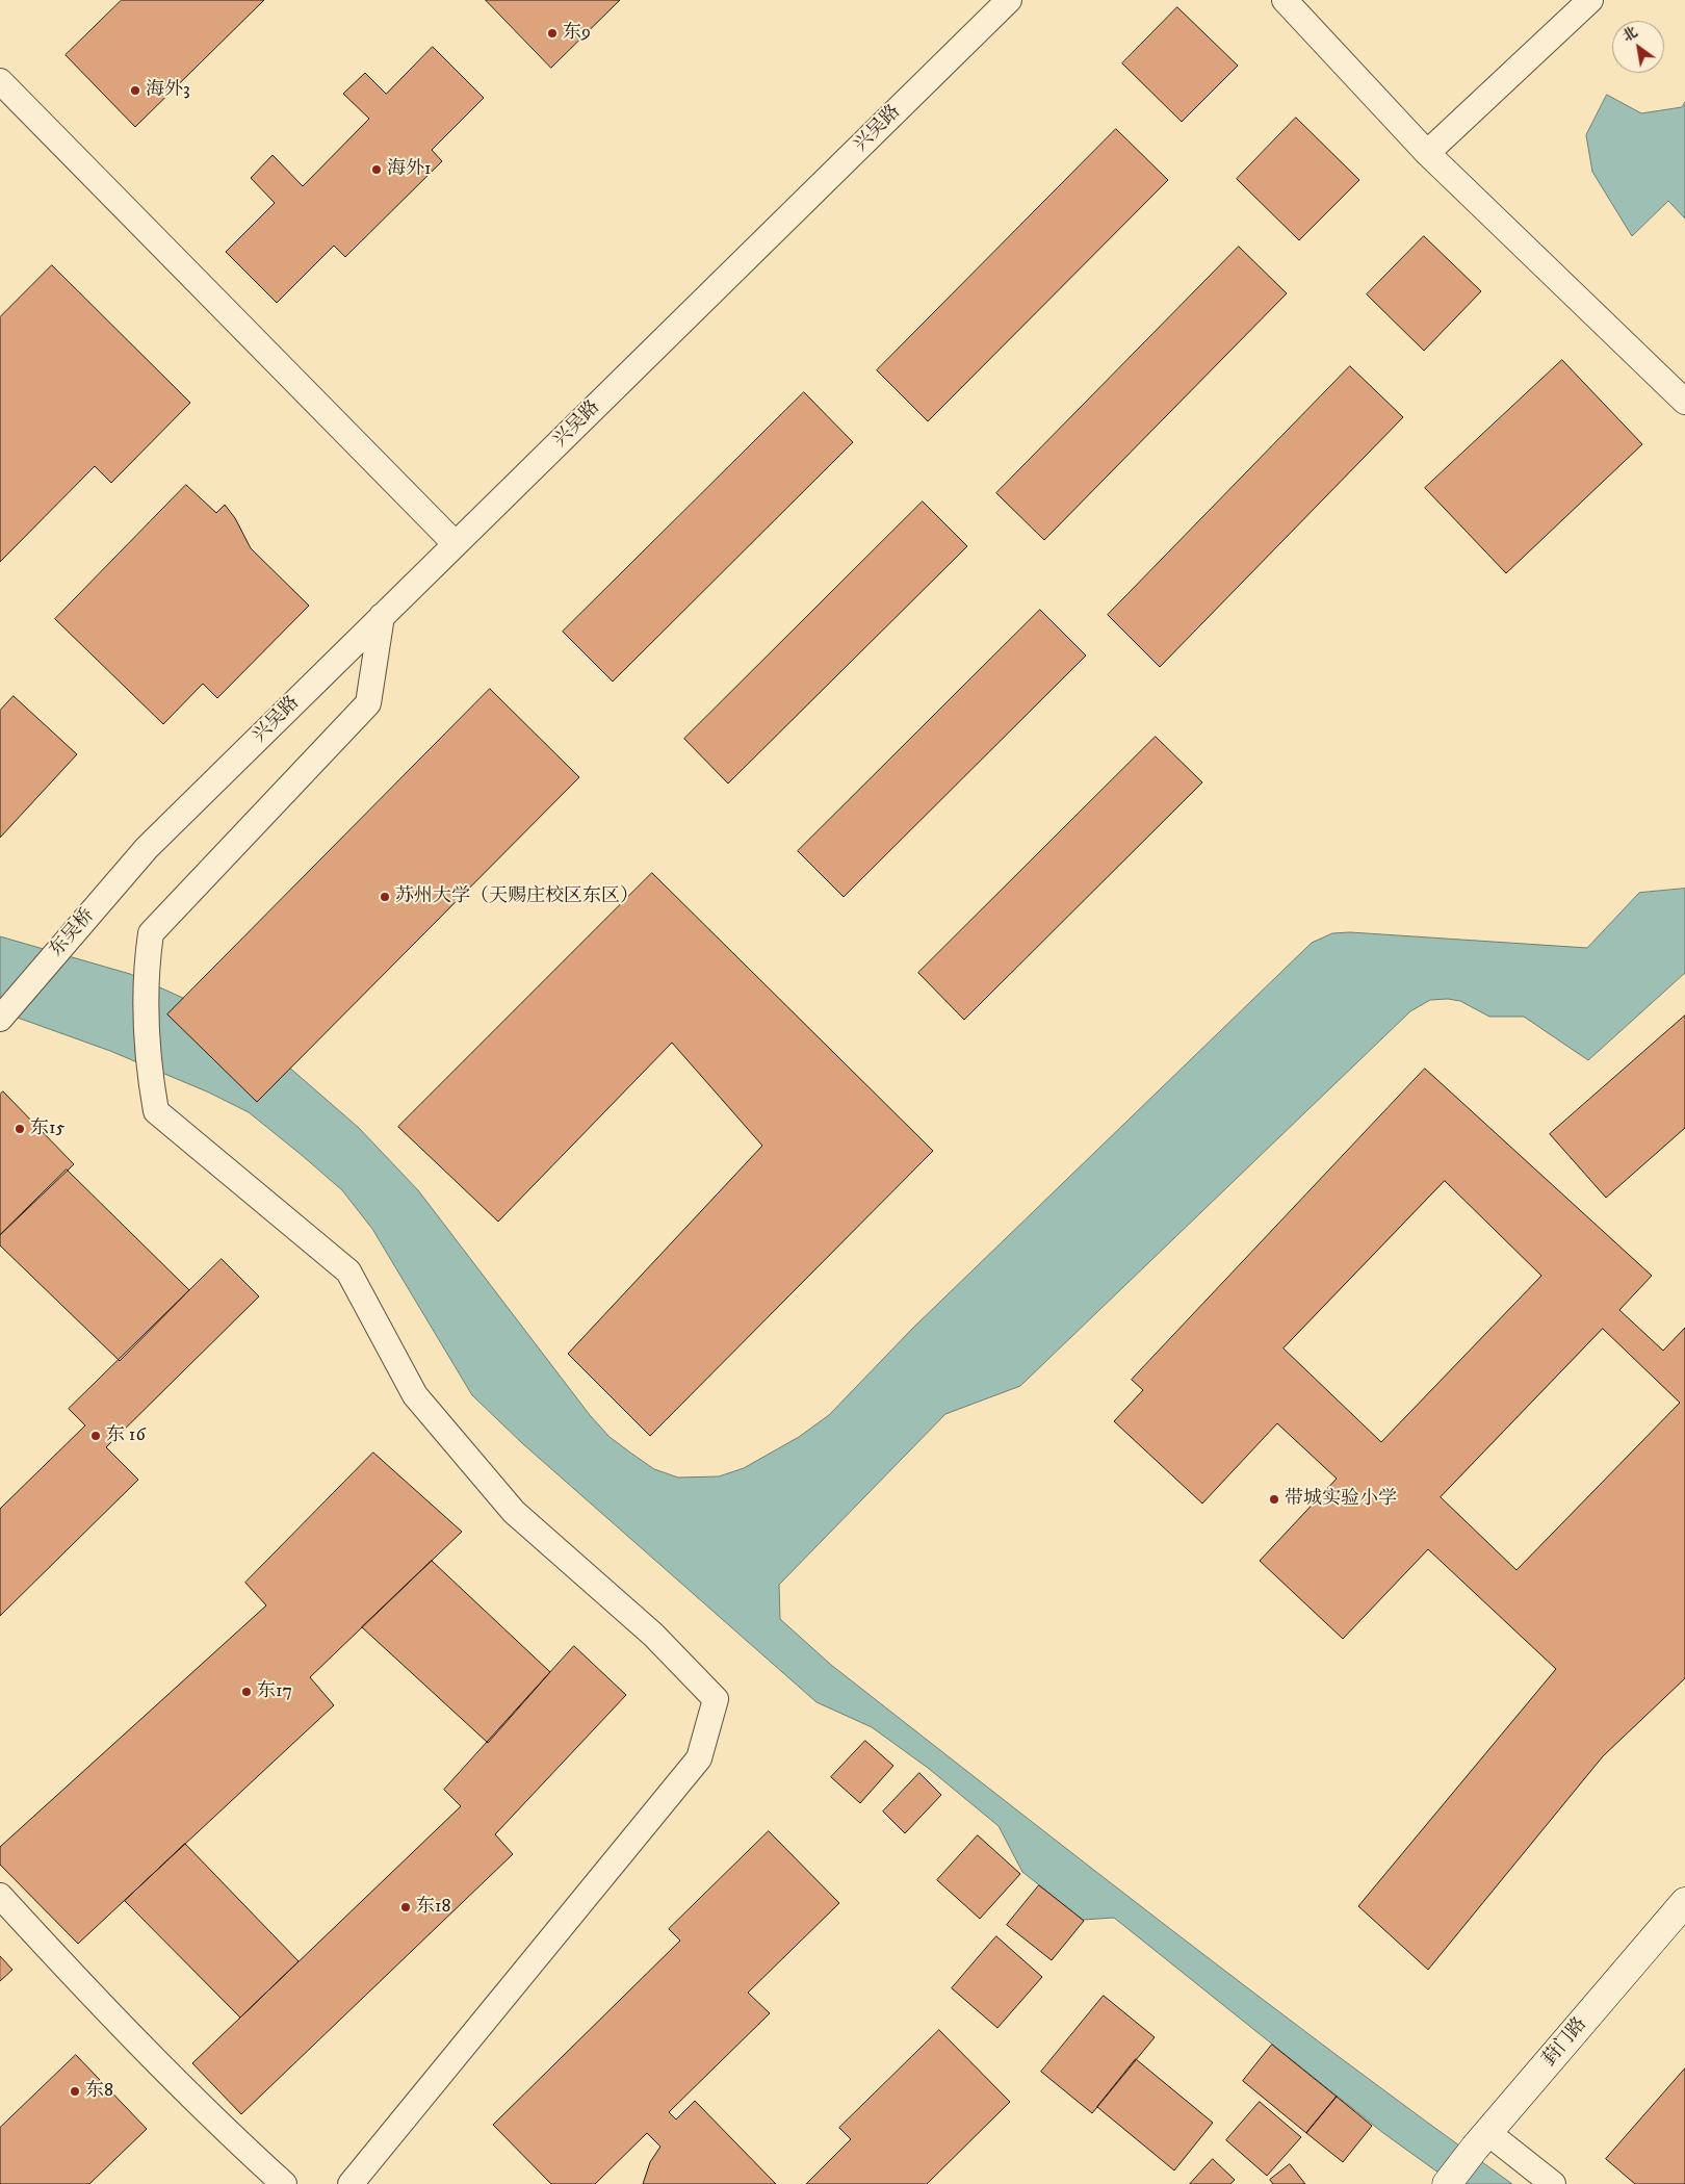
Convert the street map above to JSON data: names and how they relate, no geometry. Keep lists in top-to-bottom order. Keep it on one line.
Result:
{"streets":{"main road":["葑门路"],"lane":["兴吴路","东吴桥"]},"crossings":[["兴吴路","东吴桥"]],"places":["东9","海外3","海外1","苏州大学（天赐庄校区东区）","东15","东 16","带城实验小学","东17","东18","东8"],"north":"top left"}
